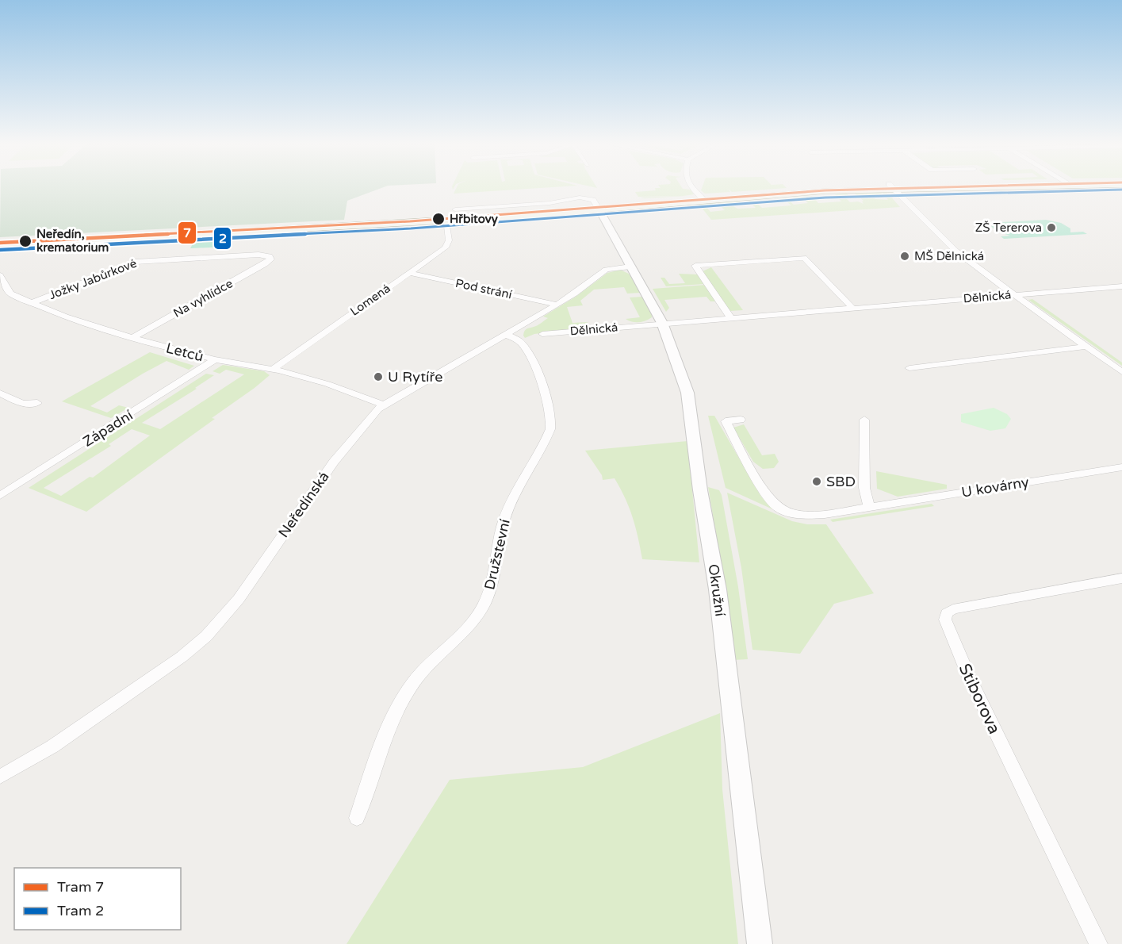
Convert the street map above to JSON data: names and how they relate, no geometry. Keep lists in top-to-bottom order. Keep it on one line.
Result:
{"streets":{"street":["Jožky Jabůrkové","Pod strání","Dělnická","Na vyhlídce","Lomená","Letců","Západní","U kovárny","Neředínská","Družstevní","Okružní","Stiborova"]},"crossings":[["Jožky Jabůrkové","Na vyhlídce"],["Jožky Jabůrkové","Letců"],["Pod strání","Lomená"],["Pod strání","Neředínská"],["Dělnická","Okružní"],["Na vyhlídce","Letců"],["Lomená","Letců"],["Letců","Západní"],["Letců","Neředínská"],["Neředínská","Družstevní"],["Neředínská","Okružní"]],"places":["Hřbitovy","ZŠ Tererova","Neředín, krematorium","MŠ Dělnická","U Rytíře","SBD"],"lines":["tram line 7","tram line 2"],"legend":["Tram 7","Tram 2"]}
